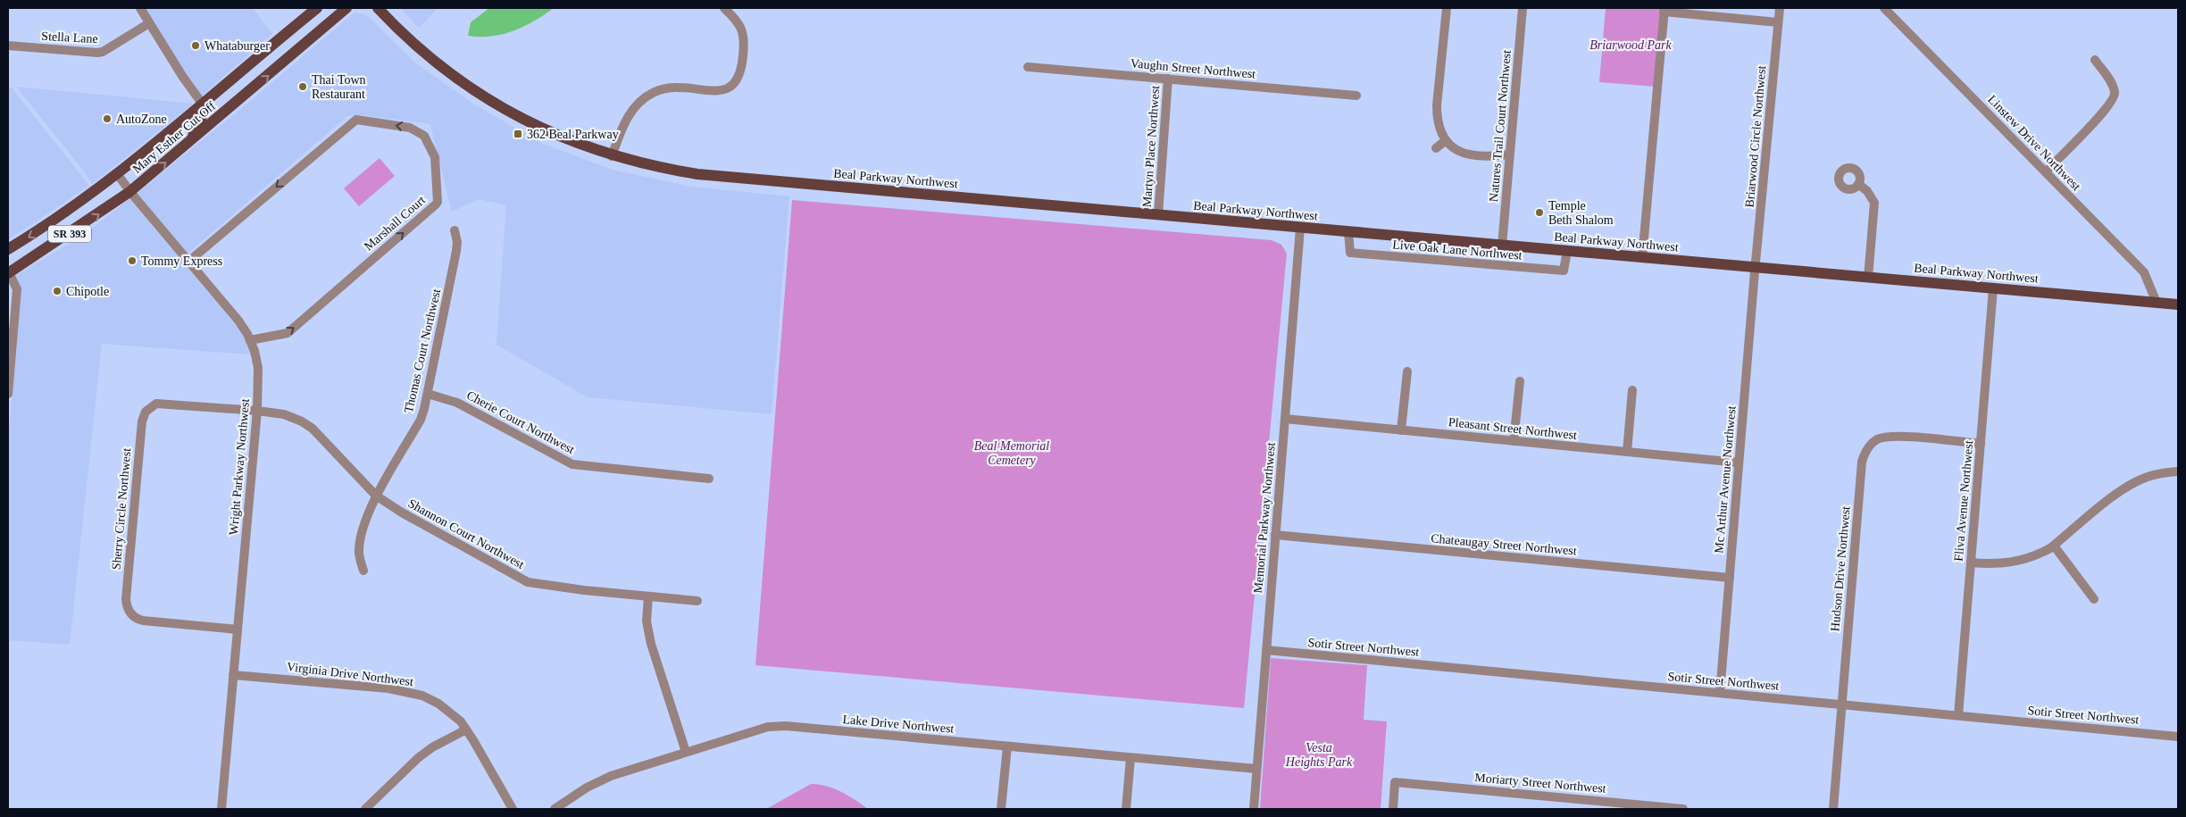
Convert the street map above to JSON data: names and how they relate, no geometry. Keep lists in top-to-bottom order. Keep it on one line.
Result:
{"streets":{"main road":["Mary Esther Cut Off","Beal Parkway Northwest","SR 393"],"street":["Stella Lane","Vaughn Street Northwest","Natures Trail Court Northwest","Briarwood Circle Northwest","Linstew Drive Northwest","Martyn Place Northwest","Marshall Court","Live Oak Lane Northwest","Thomas Court Northwest","Cherie Court Northwest","Pleasant Street Northwest","Wright Parkway Northwest","Mc Arthur Avenue Northwest","Fliva Avenue Northwest","Sherry Circle Northwest","Memorial Parkway Northwest","Shannon Court Northwest","Chateaugay Street Northwest","Hudson Drive Northwest","Sotir Street Northwest","Virginia Drive Northwest","Lake Drive Northwest","Moriarty Street Northwest"]},"crossings":[["Vaughn Street Northwest","Martyn Place Northwest"],["Natures Trail Court Northwest","Beal Parkway Northwest"],["Briarwood Circle Northwest","Beal Parkway Northwest"],["Briarwood Circle Northwest","Mc Arthur Avenue Northwest"],["Mary Esther Cut Off","Wright Parkway Northwest"],["Linstew Drive Northwest","Beal Parkway Northwest"],["Martyn Place Northwest","Beal Parkway Northwest"],["Beal Parkway Northwest","Live Oak Lane Northwest"],["Beal Parkway Northwest","Mc Arthur Avenue Northwest"],["Beal Parkway Northwest","Fliva Avenue Northwest"],["Beal Parkway Northwest","Memorial Parkway Northwest"],["Marshall Court","Wright Parkway Northwest"],["Thomas Court Northwest","Cherie Court Northwest"],["Thomas Court Northwest","Shannon Court Northwest"],["Pleasant Street Northwest","Mc Arthur Avenue Northwest"],["Pleasant Street Northwest","Memorial Parkway Northwest"],["Wright Parkway Northwest","Sherry Circle Northwest"],["Wright Parkway Northwest","Shannon Court Northwest"],["Wright Parkway Northwest","Virginia Drive Northwest"],["Mc Arthur Avenue Northwest","Chateaugay Street Northwest"],["Mc Arthur Avenue Northwest","Sotir Street Northwest"],["Fliva Avenue Northwest","Hudson Drive Northwest"],["Fliva Avenue Northwest","Sotir Street Northwest"],["Sherry Circle Northwest","Shannon Court Northwest"],["Memorial Parkway Northwest","Chateaugay Street Northwest"],["Memorial Parkway Northwest","Sotir Street Northwest"],["Memorial Parkway Northwest","Lake Drive Northwest"],["Hudson Drive Northwest","Sotir Street Northwest"]],"parks":["Briarwood Park","Beal Memorial Cemetery","Vesta Heights Park"],"places":{"other":["Whataburger","Thai Town Restaurant","AutoZone","Temple Beth Shalom","Tommy Express","Chipotle"],"transit":["362 Beal Parkway"]}}
